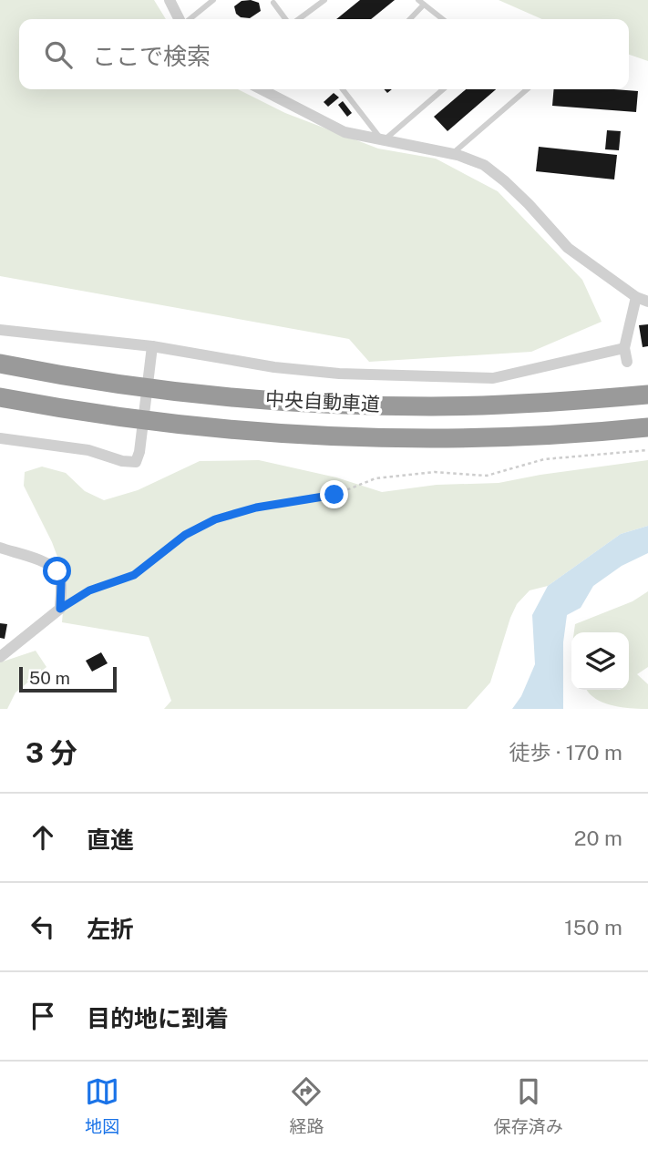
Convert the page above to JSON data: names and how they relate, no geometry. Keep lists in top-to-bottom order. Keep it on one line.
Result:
{"streets":{"highway":["中央自動車道"]},"scale_bar":"50 m","page":{"search":"ここで検索","scale":"50 m","heading":["3 分","徒歩 · 170 m"],"list":[["直進","20 m"],["左折","150 m"],"目的地に到着"],"nav":["地図","経路","保存済み"]}}
